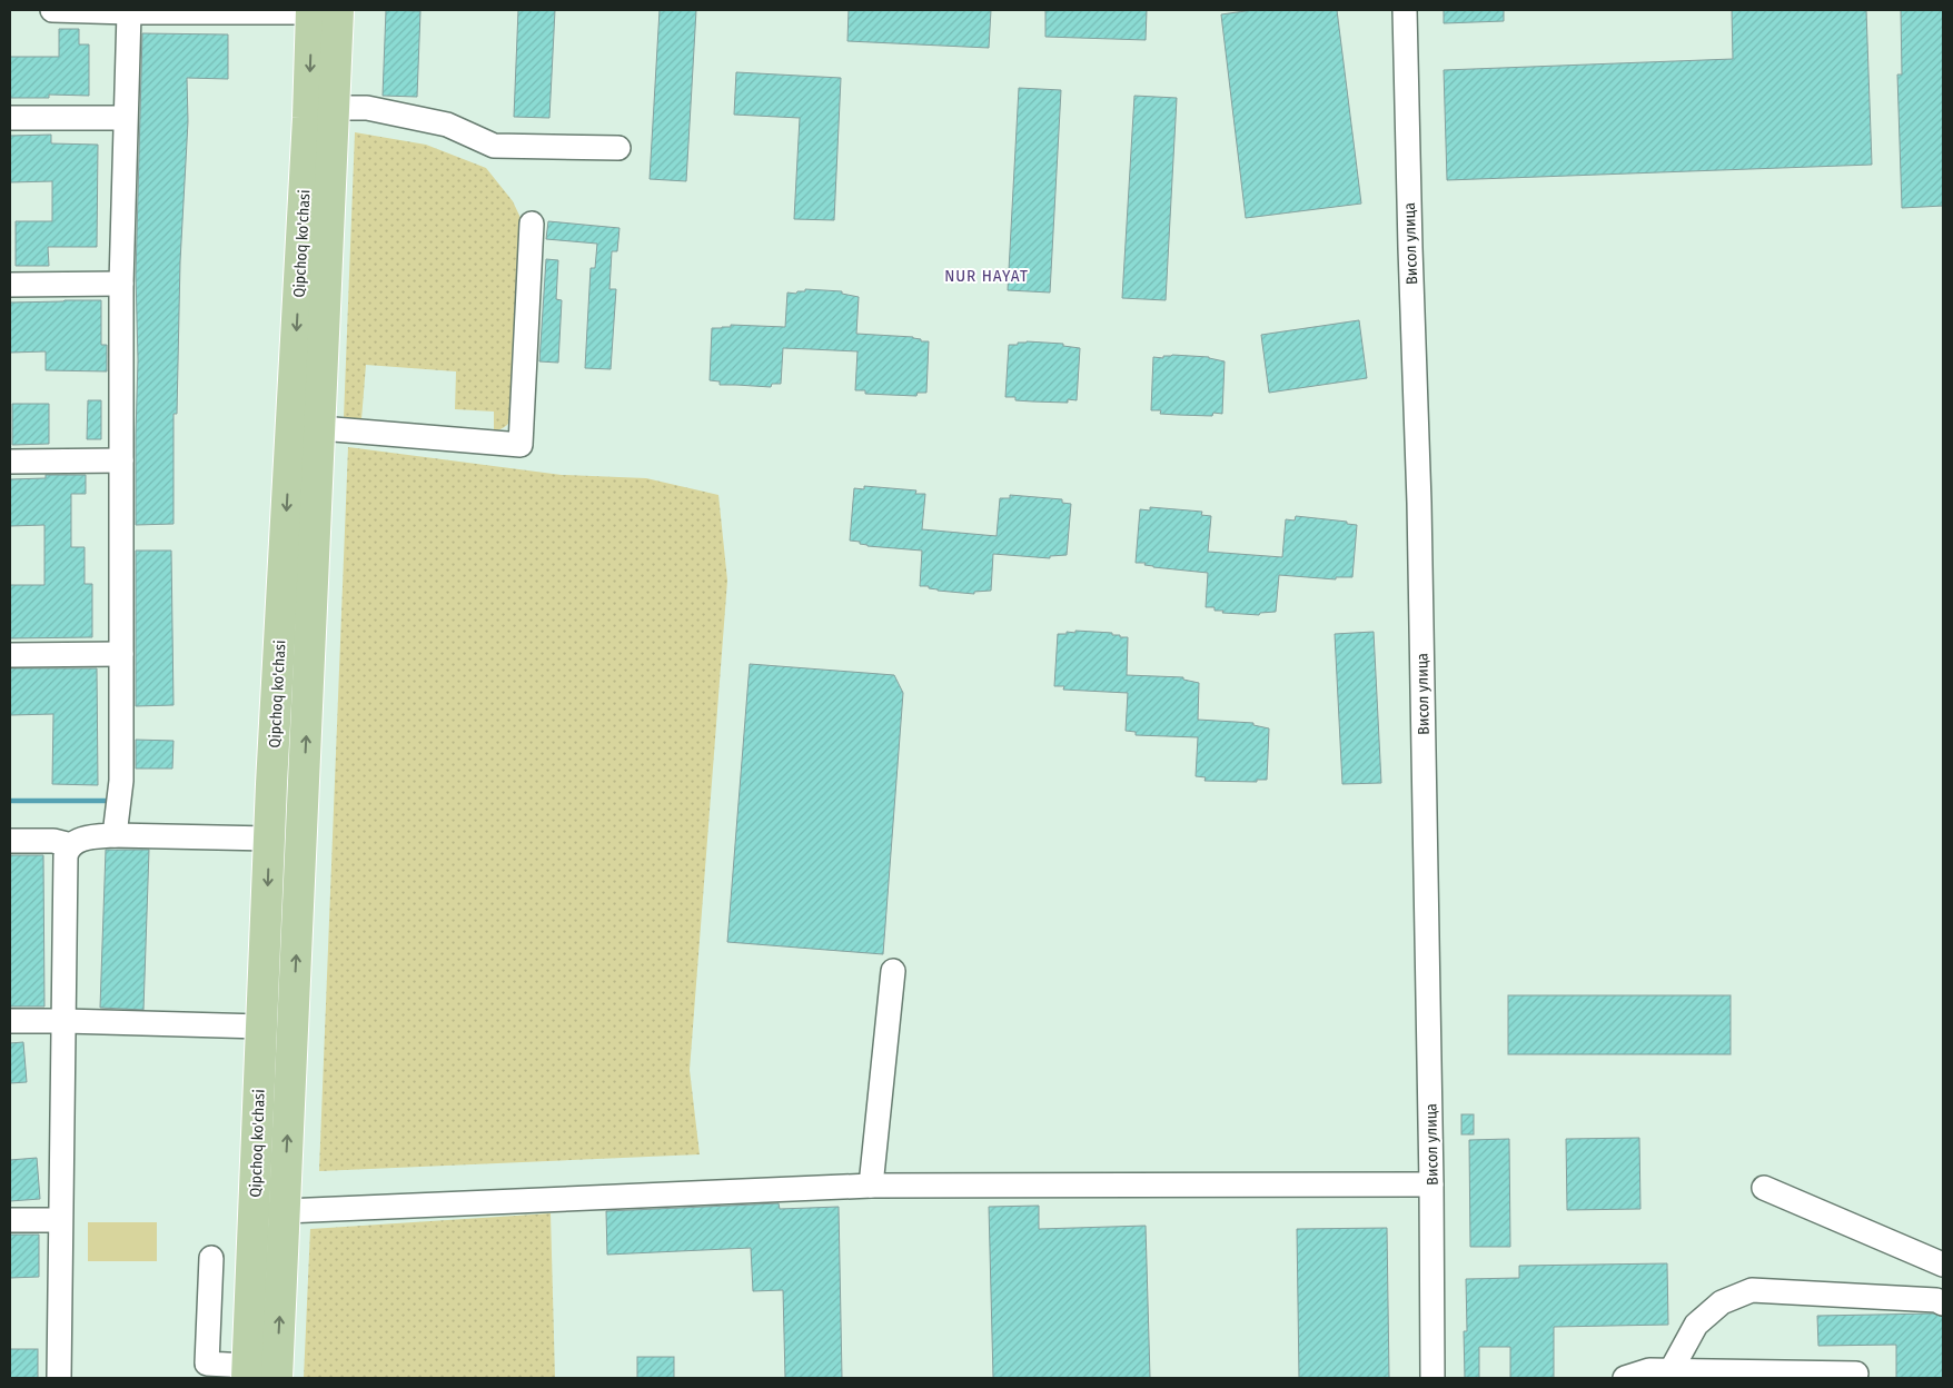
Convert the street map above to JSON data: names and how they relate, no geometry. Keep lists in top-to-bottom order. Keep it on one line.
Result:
{"streets":{"main road":["Qipchoq ko'chasi"],"street":["Висол улица"]},"districts":["NUR HAYAT"]}
